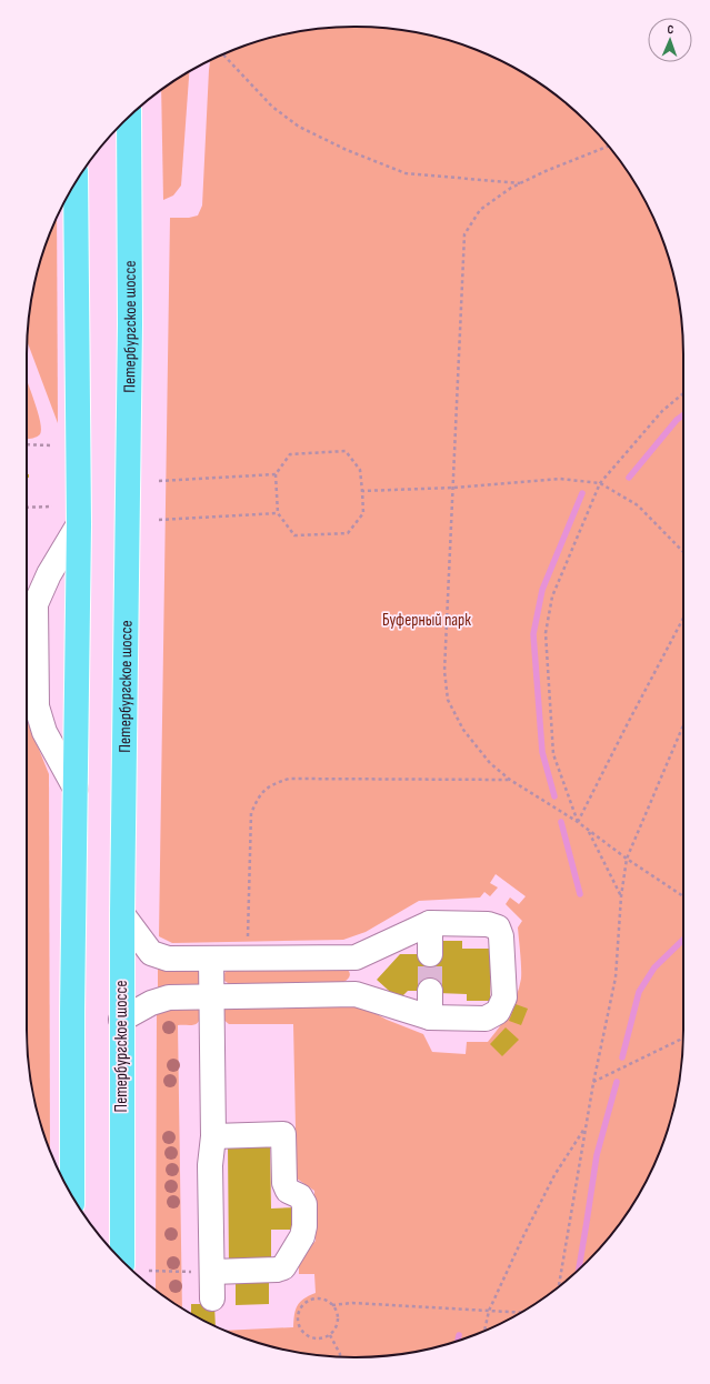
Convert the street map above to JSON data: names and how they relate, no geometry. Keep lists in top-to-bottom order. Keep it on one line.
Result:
{"streets":{"main road":["Петербургское шоссе"]},"parks":["Буферный парк"],"north":"top"}
